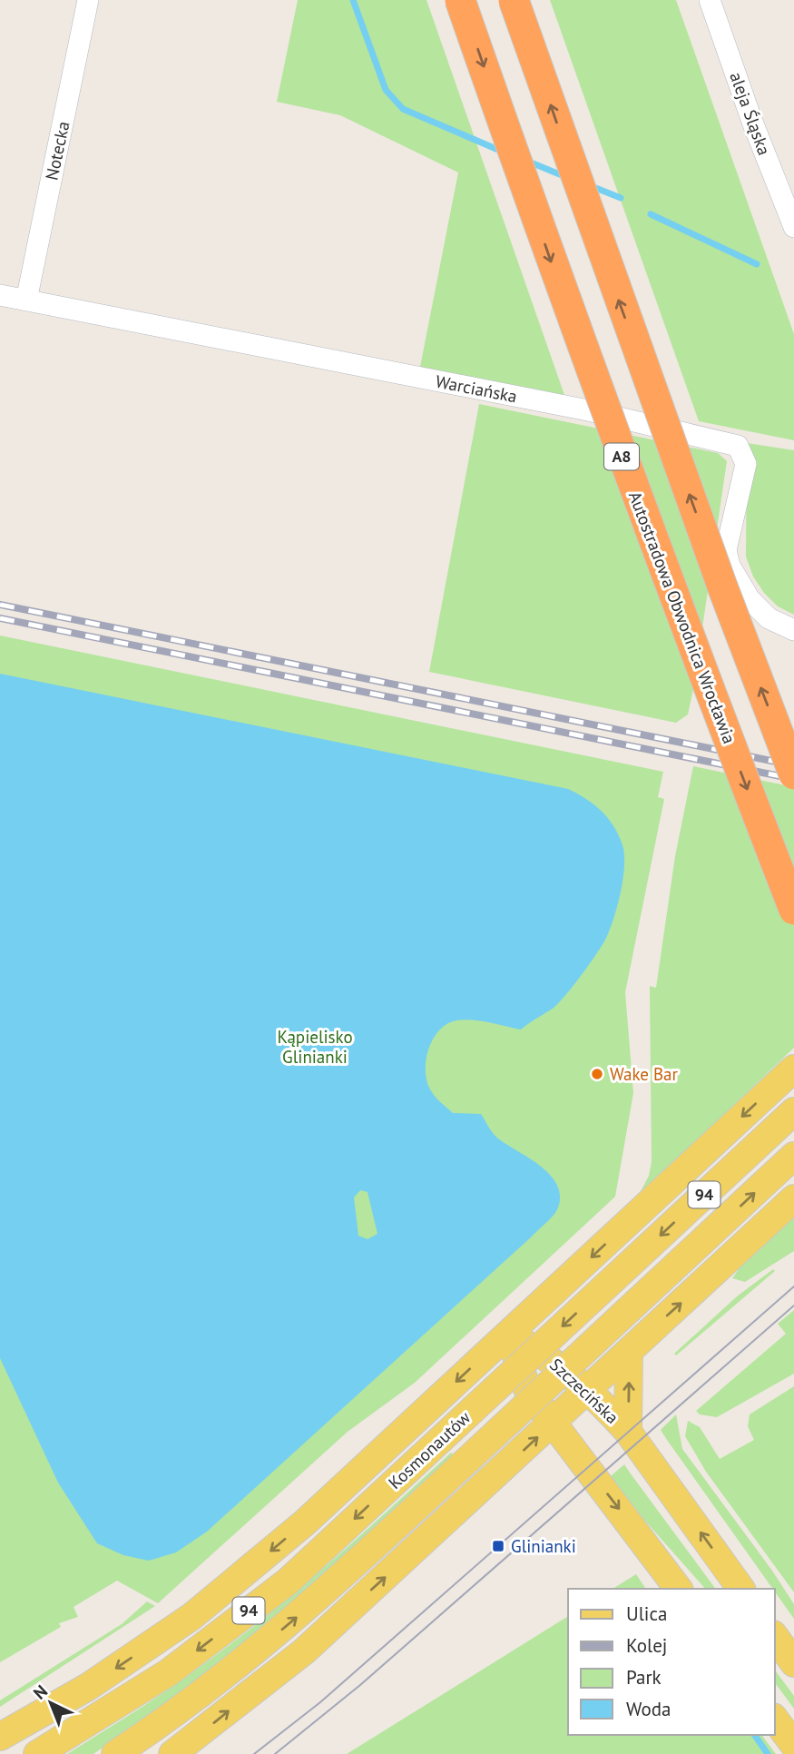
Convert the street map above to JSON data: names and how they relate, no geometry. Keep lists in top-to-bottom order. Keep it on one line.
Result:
{"streets":{"highway":["A8","Autostradowa Obwodnica Wrocławia"],"main road":["94","Szczecińska","Kosmonautów"],"street":["aleja Śląska","Notecka","Warciańska"]},"crossings":[["Notecka","Warciańska"]],"parks":["Kąpielisko Glinianki"],"places":{"other":["Wake Bar"],"transit":["Glinianki"]},"legend":["Ulica","Kolej","Park","Woda"],"north":"top left"}
